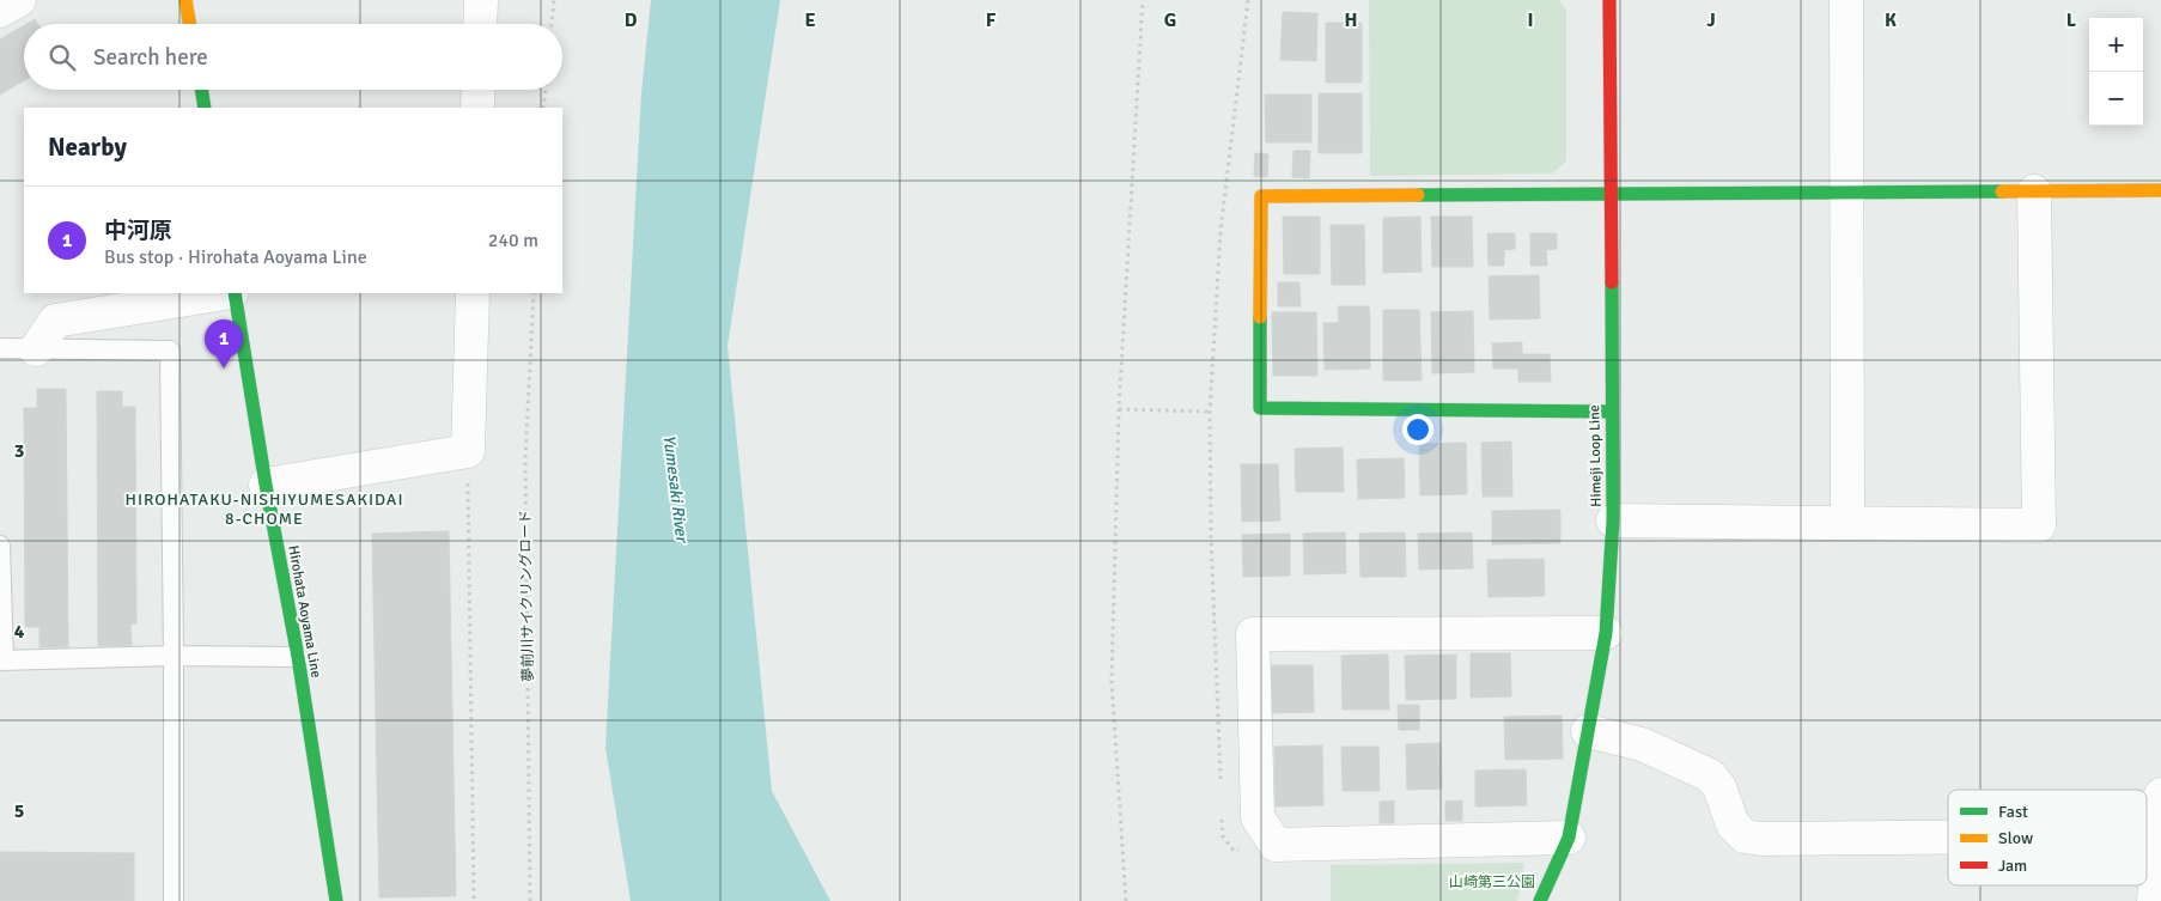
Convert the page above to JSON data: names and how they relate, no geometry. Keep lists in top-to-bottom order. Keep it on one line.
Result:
{"streets":{"main road":["Himeji Loop Line","Hirohata Aoyama Line"],"path":["夢前川サイクリングロード"]},"districts":["HIROHATAKU-NISHIYUMESAKIDAI 8-CHOME"],"water":["Yumesaki River"],"parks":["山崎第三公園"],"legend":["Fast","Slow","Jam"],"page":{"map_buttons":["+","−"],"search":"Search here","heading":"Nearby","list":[{"mark":"1","name":"中河原","note":"Bus stop · Hirohata Aoyama Line","value":"240 m"}],"pins":"1"},"grid":{"columns":["D","E","F","G","H","I","J","K","L"],"rows":["3","4","5"]}}
